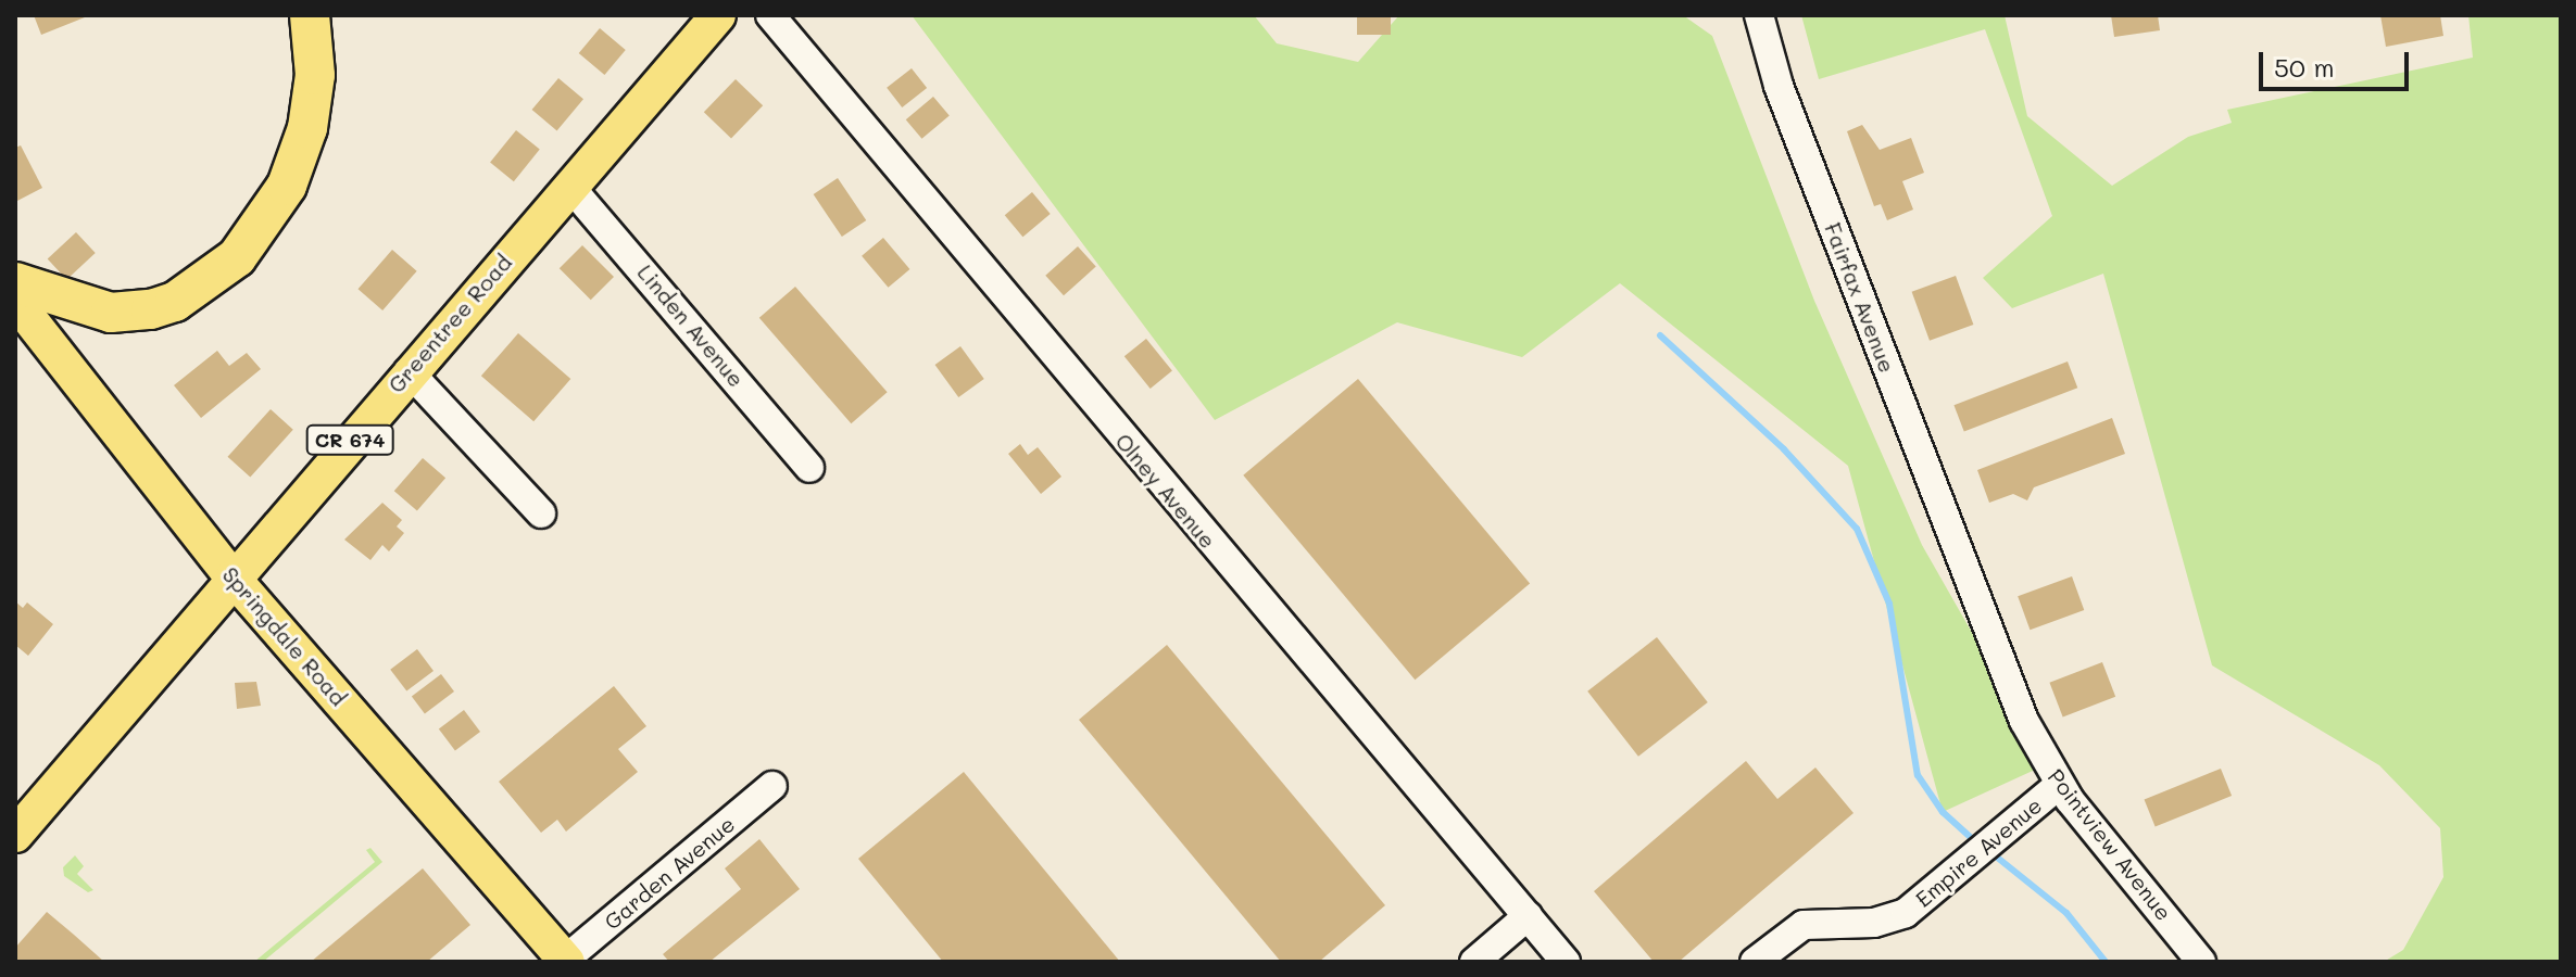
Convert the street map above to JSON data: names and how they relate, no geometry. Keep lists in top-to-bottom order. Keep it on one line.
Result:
{"streets":{"main road":["Greentree Road","CR 674","Springdale Road"],"street":["Fairfax Avenue","Linden Avenue","Olney Avenue","Pointview Avenue","Empire Avenue","Garden Avenue"]},"crossings":[["Fairfax Avenue","Pointview Avenue"],["Greentree Road","Linden Avenue"],["Greentree Road","Springdale Road"],["Springdale Road","Garden Avenue"],["Pointview Avenue","Empire Avenue"]],"scale_bar":"50 m"}
